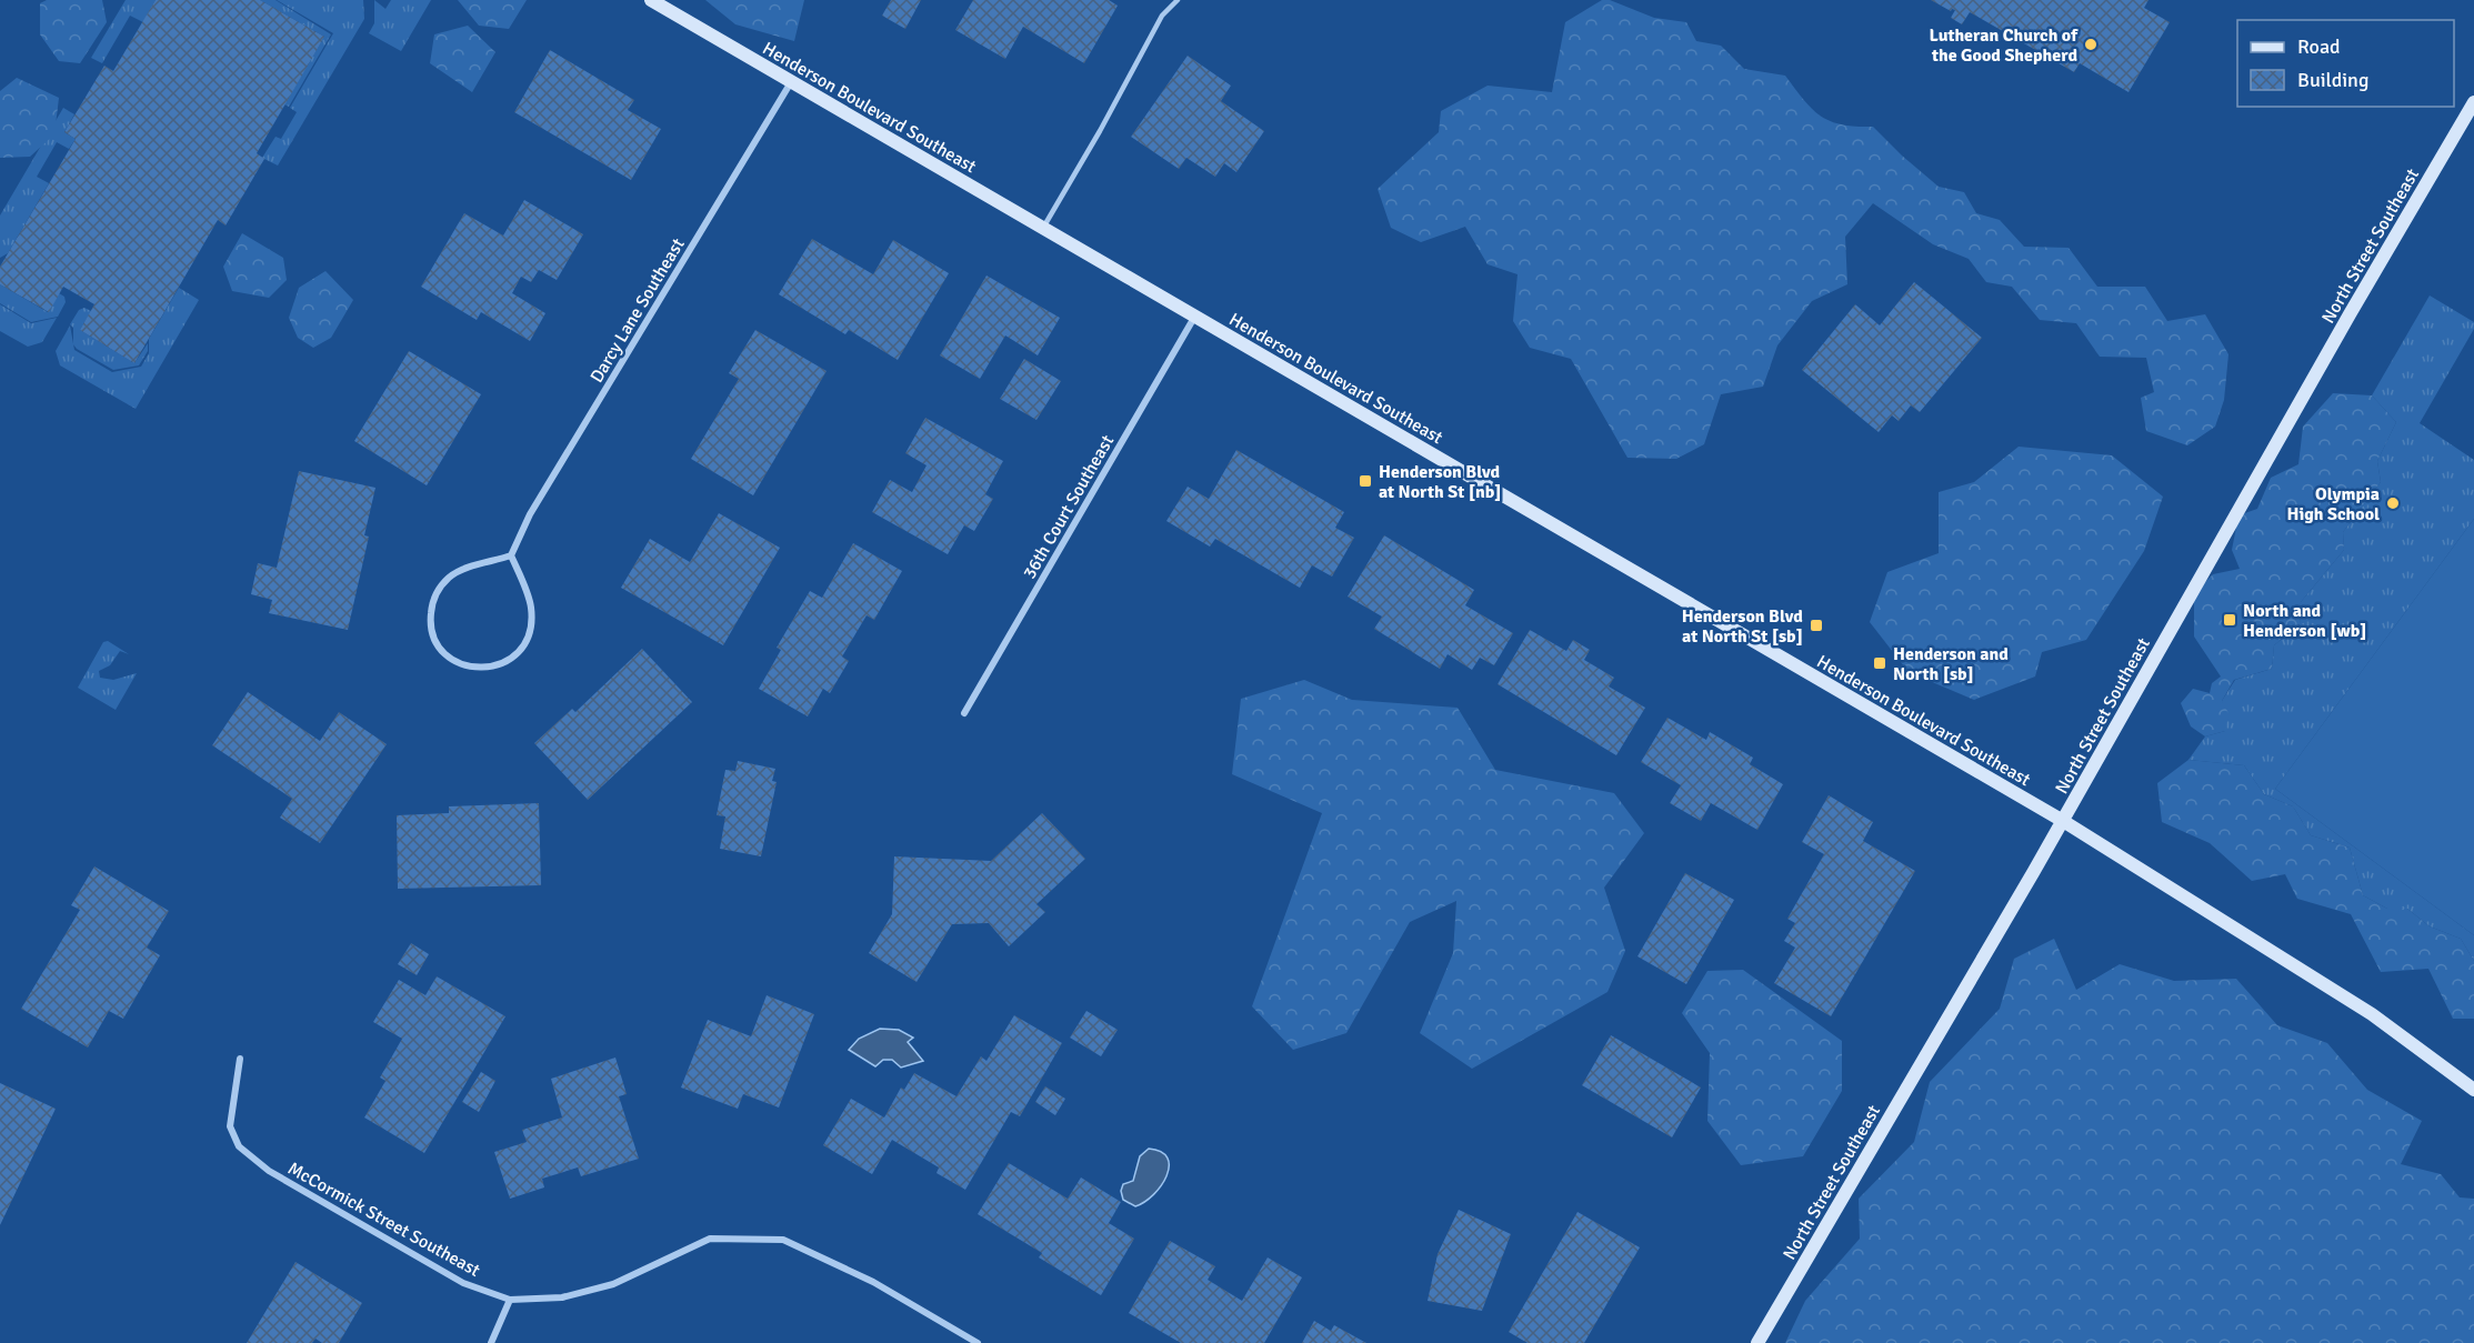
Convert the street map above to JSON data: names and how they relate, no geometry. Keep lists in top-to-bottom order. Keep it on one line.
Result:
{"streets":{"main road":["Henderson Boulevard Southeast","North Street Southeast"],"street":["Darcy Lane Southeast","36th Court Southeast","McCormick Street Southeast"]},"crossings":[["Henderson Boulevard Southeast","North Street Southeast"],["Henderson Boulevard Southeast","Darcy Lane Southeast"],["Henderson Boulevard Southeast","36th Court Southeast"]],"places":{"other":["Lutheran Church of the Good Shepherd","Olympia High School"],"transit":["Henderson Blvd at North St [nb]","North and Henderson [wb]","Henderson Blvd at North St [sb]","Henderson and North [sb]"]},"legend":["Road","Building"]}
